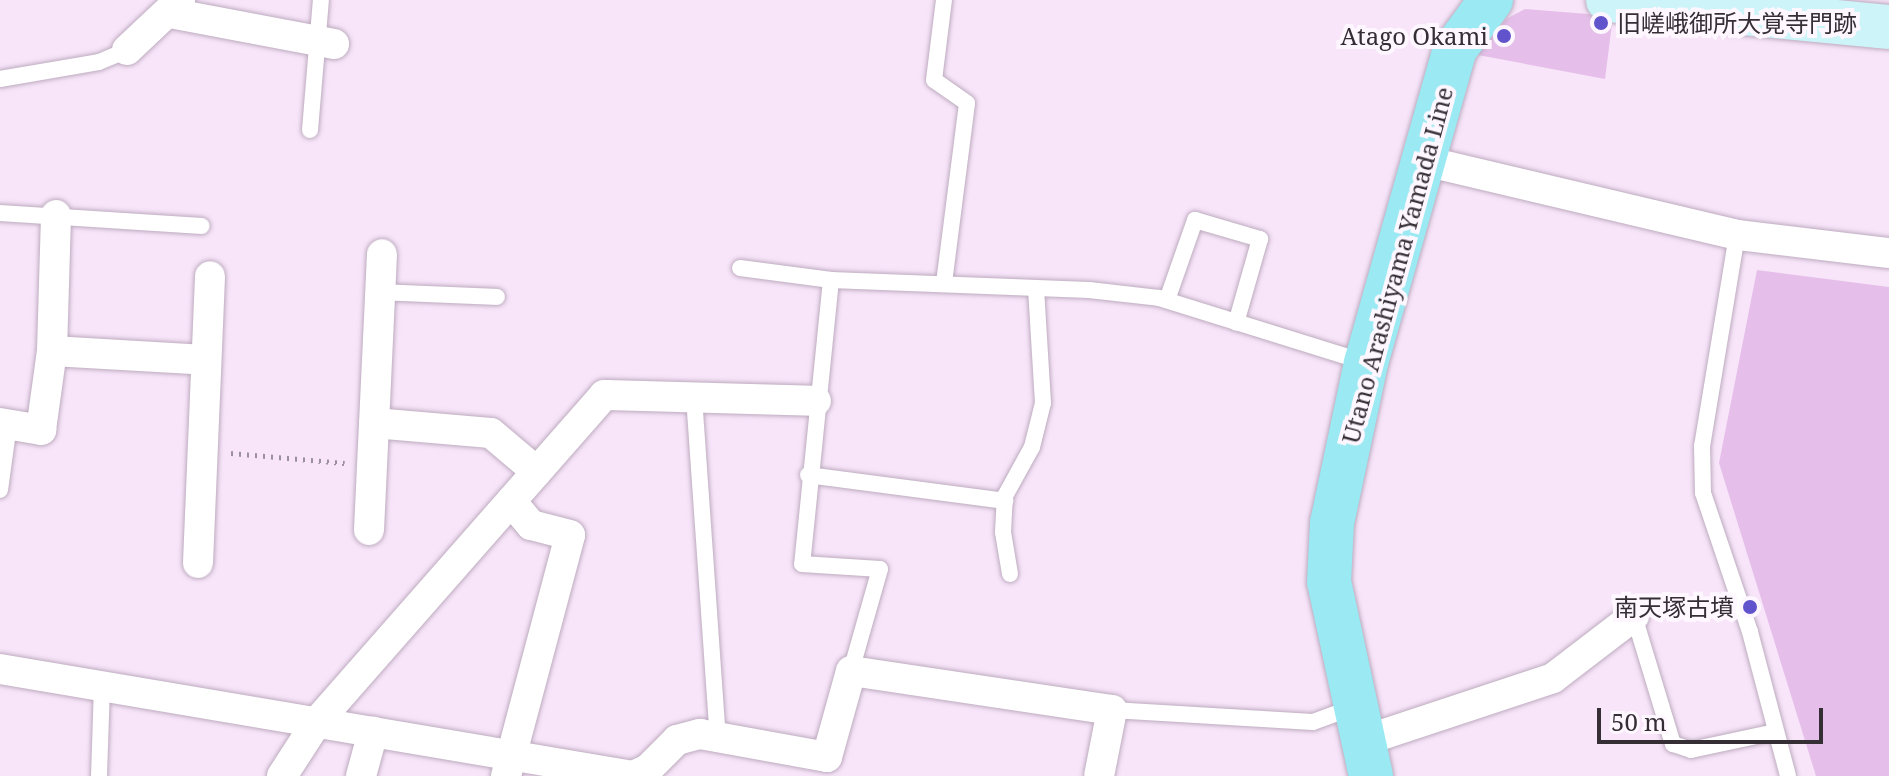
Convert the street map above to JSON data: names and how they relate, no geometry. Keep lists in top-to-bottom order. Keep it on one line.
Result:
{"streets":{"main road":["Utano Arashiyama Yamada Line"]},"places":["旧嵯峨御所大覚寺門跡","Atago Okami","南天塚古墳"],"scale_bar":"50 m"}
